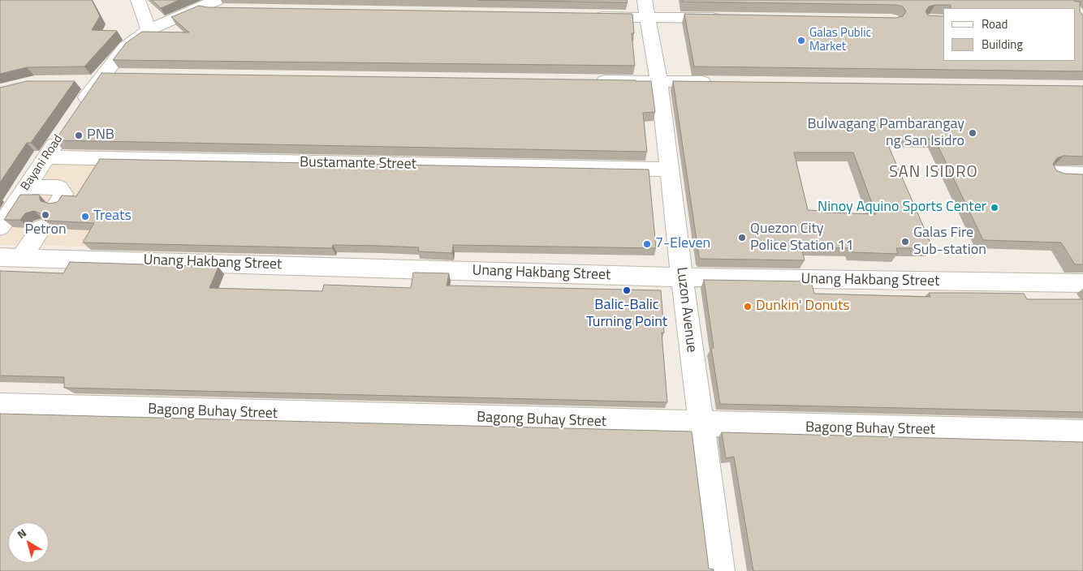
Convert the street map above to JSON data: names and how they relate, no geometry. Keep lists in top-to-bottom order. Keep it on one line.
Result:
{"streets":{"street":["Bayani Road","Bustamante Street","Unang Hakbang Street","Luzon Avenue","Bagong Buhay Street"]},"crossings":[["Bayani Road","Bustamante Street"],["Bustamante Street","Luzon Avenue"],["Unang Hakbang Street","Luzon Avenue"],["Luzon Avenue","Bagong Buhay Street"]],"districts":["SAN ISIDRO"],"places":["Galas Public Market","Bulwagang Pambarangay ng San Isidro","PNB","Ninoy Aquino Sports Center","Petron","Treats","Quezon City Police Station 11","Galas Fire Sub-station","7-Eleven","Balic-Balic Turning Point","Dunkin' Donuts"],"legend":["Road","Building"],"north":"top left"}
